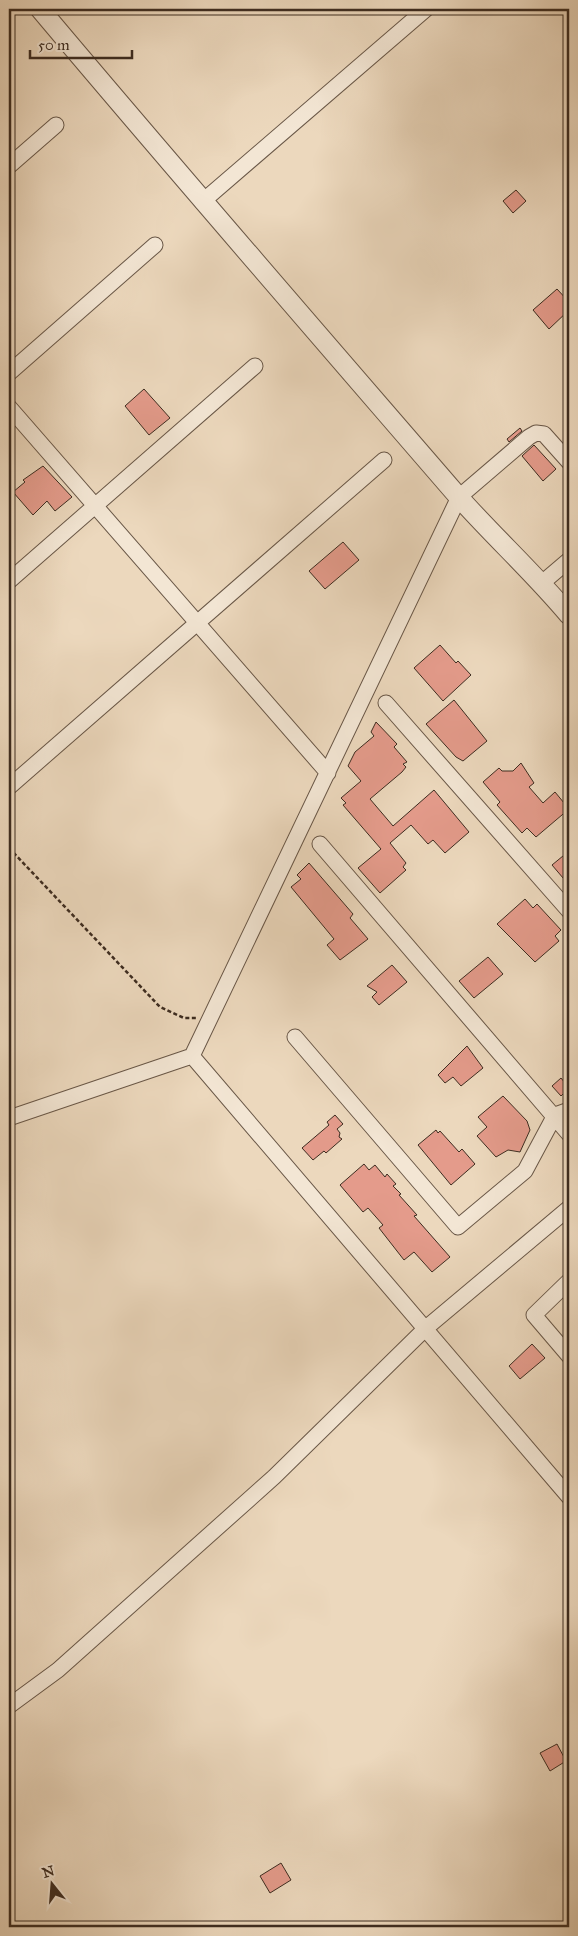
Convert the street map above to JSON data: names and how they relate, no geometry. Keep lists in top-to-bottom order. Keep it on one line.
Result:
{"scale_bar":"50 m","north":"top"}
